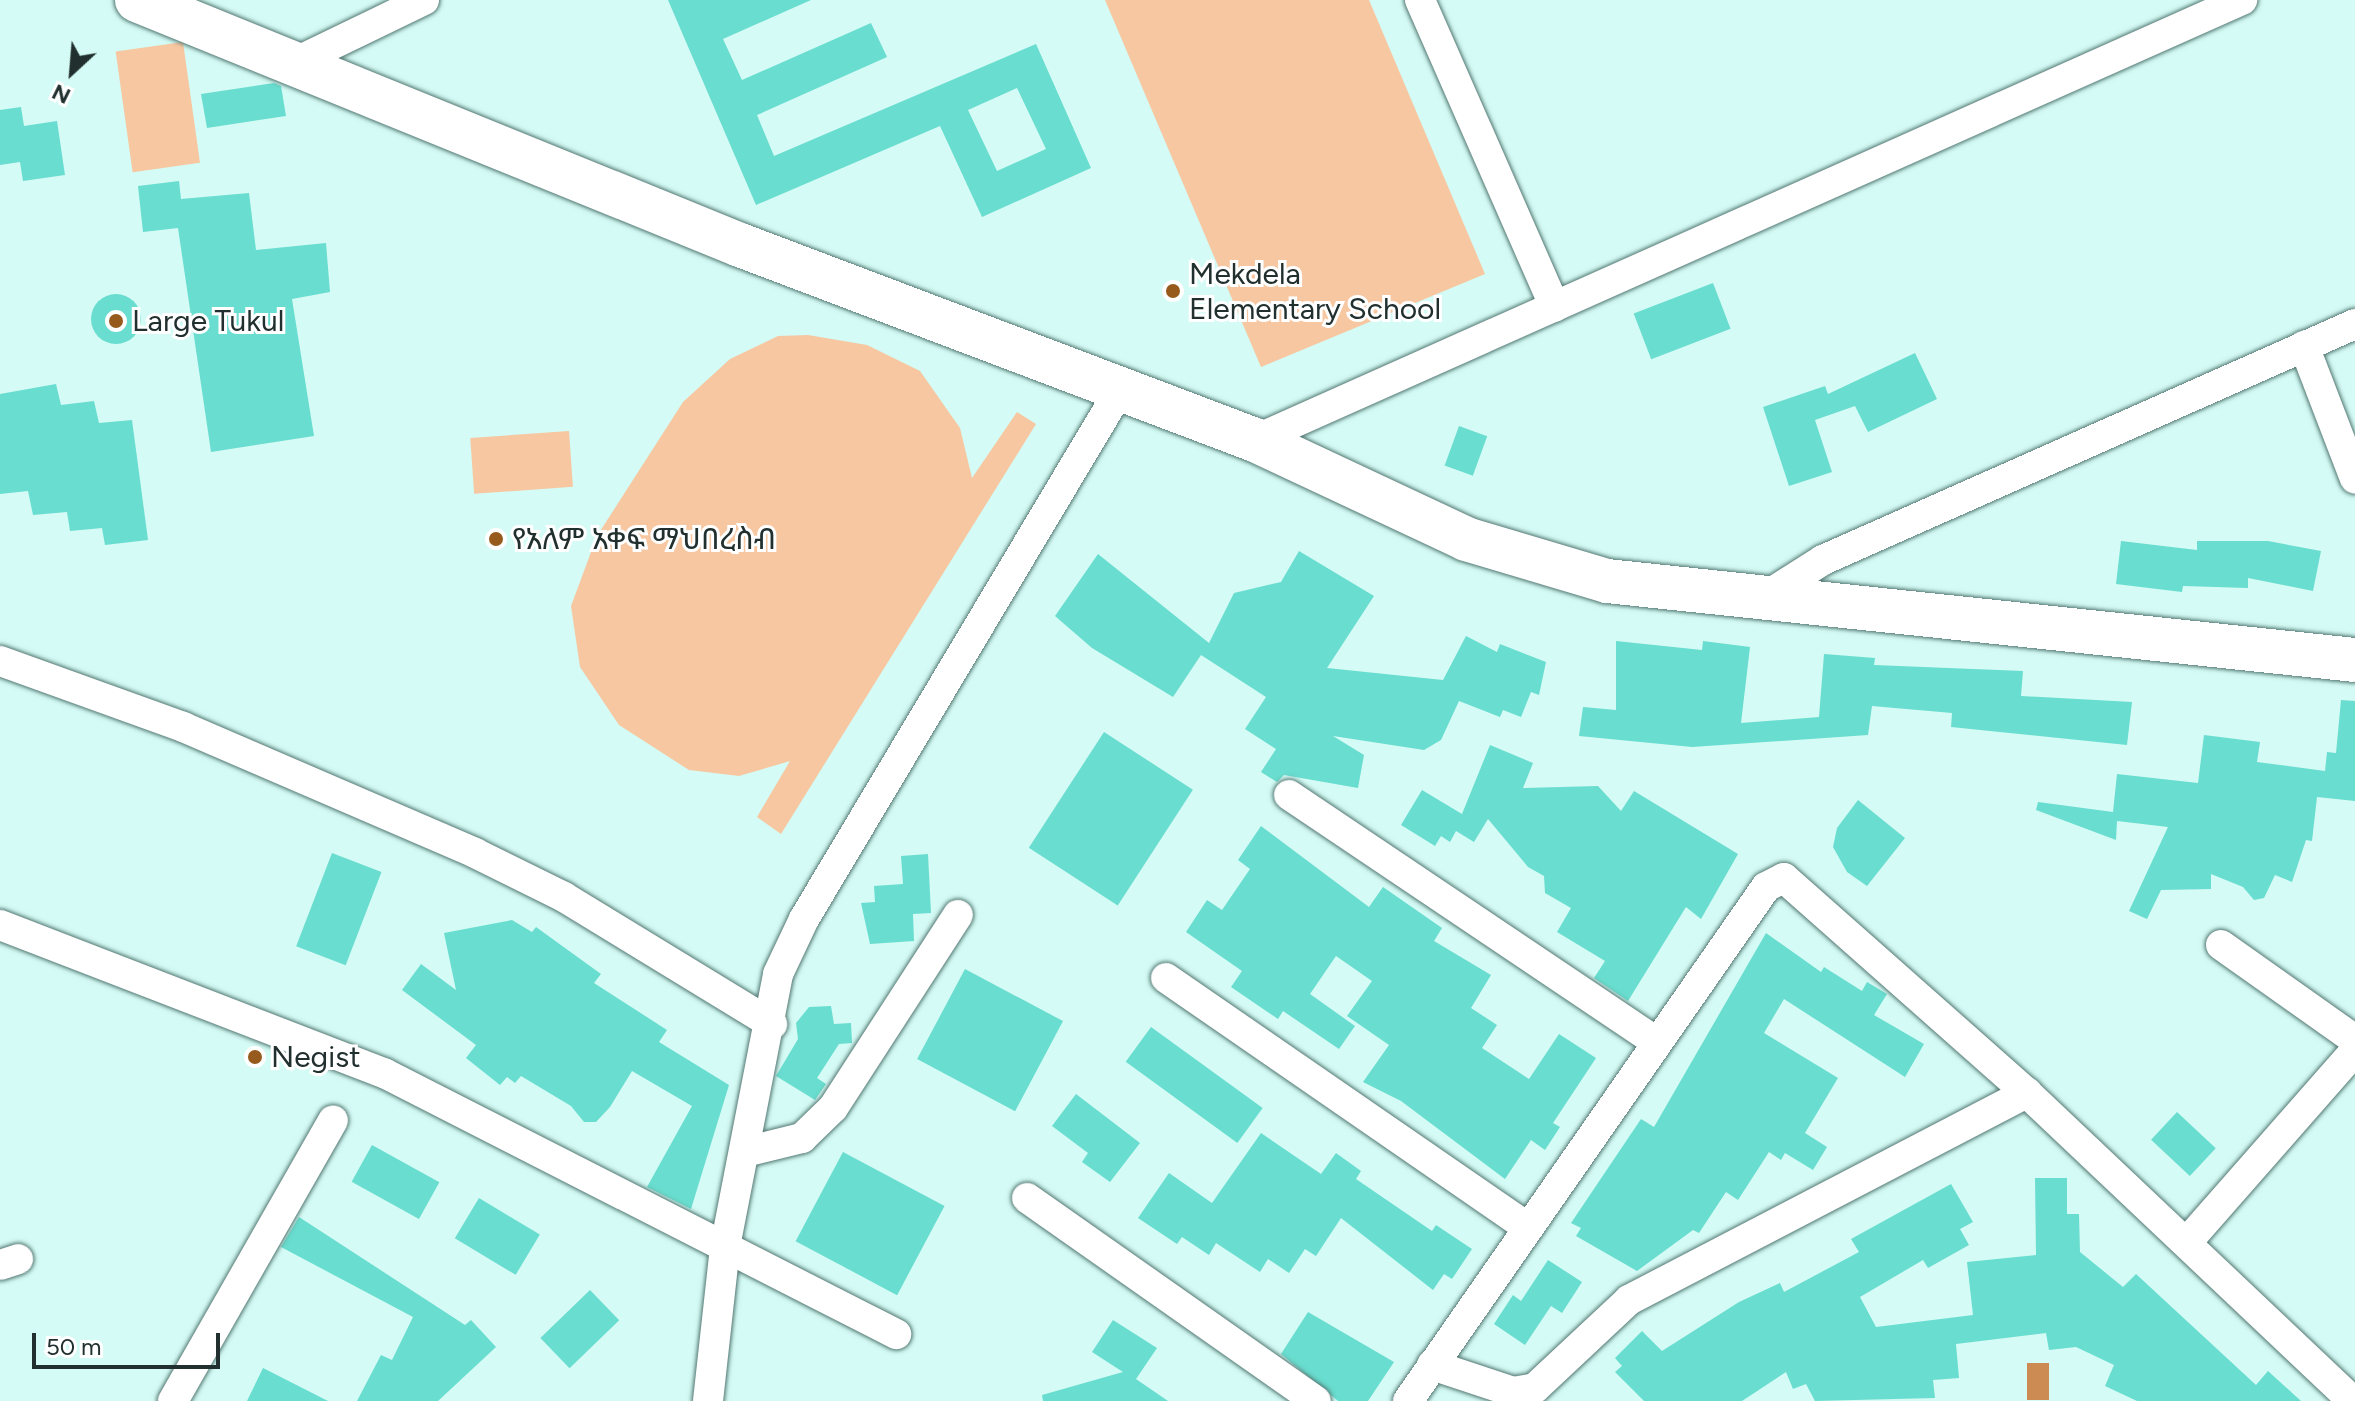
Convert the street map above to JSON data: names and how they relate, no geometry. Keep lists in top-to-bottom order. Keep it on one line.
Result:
{"places":["Mekdela Elementary School","Large Tukul","የአለም አቀፍ ማህበረስብ","Negist"],"scale_bar":"50 m","north":"bottom left"}
